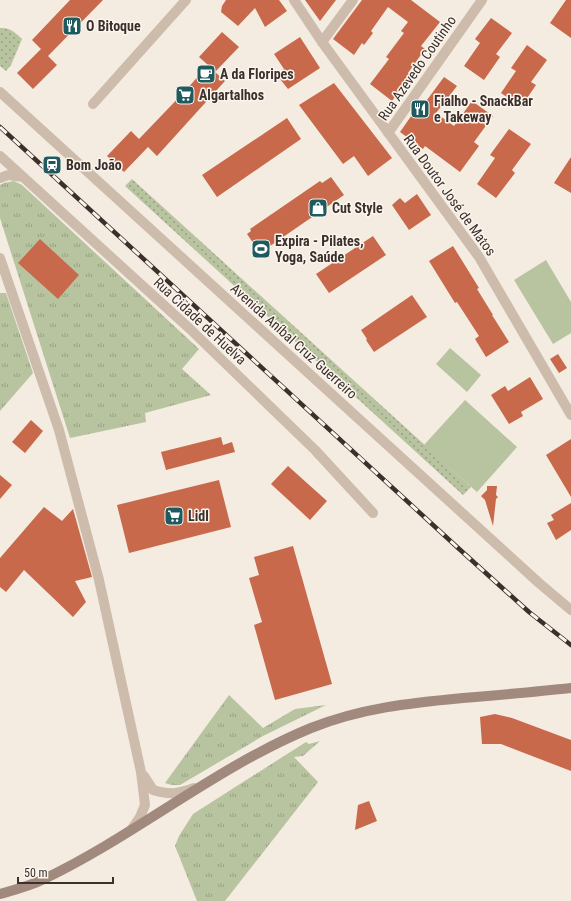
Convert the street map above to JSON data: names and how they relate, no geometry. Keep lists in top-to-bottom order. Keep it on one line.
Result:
{"streets":{"street":["Rua Azevedo Coutinho","Rua Doutor José de Matos","Rua Cidade de Huelva","Avenida Aníbal Cruz Guerreiro"]},"crossings":[["Rua Azevedo Coutinho","Rua Doutor José de Matos"]],"places":{"restaurant":["O Bitoque","Fialho - SnackBar e Takeway"],"cafe":["A da Floripes"],"supermarket":["Algartalhos","Lidl"],"station":["Bom João"],"shop":["Cut Style"],"sports":["Expira - Pilates, Yoga, Saúde"]},"scale_bar":"50 m"}
